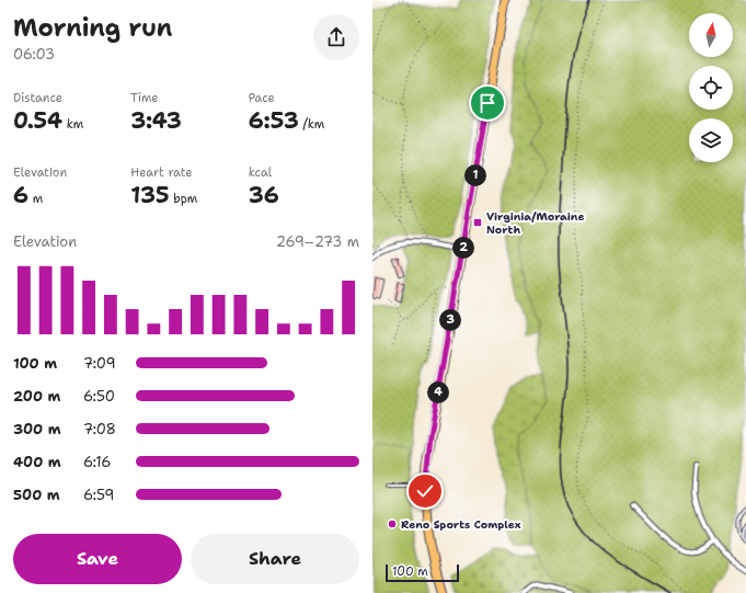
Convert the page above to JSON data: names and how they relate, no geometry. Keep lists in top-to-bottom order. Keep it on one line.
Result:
{"places":{"transit":["Virginia/Moraine North"],"other":["Reno Sports Complex"]},"scale_bar":"100 m","north":"top","page":{"heading":["Morning run","06:03"],"stats":[["Distance","0.54 km"],["Time","3:43"],["Pace","6:53 /km"],["Elevation","6 m"],["Heart rate","135 bpm"],["kcal","36"]],"pins":["1","2","3","4"],"chart":["Elevation","269–273 m"],"list":[{"name":"100 m","note":"7:09"},{"name":"200 m","note":"6:50"},{"name":"300 m","note":"7:08"},{"name":"400 m","note":"6:16"},{"name":"500 m","note":"6:59"}],"buttons":["Save","Share"],"scale":"100 m"}}
